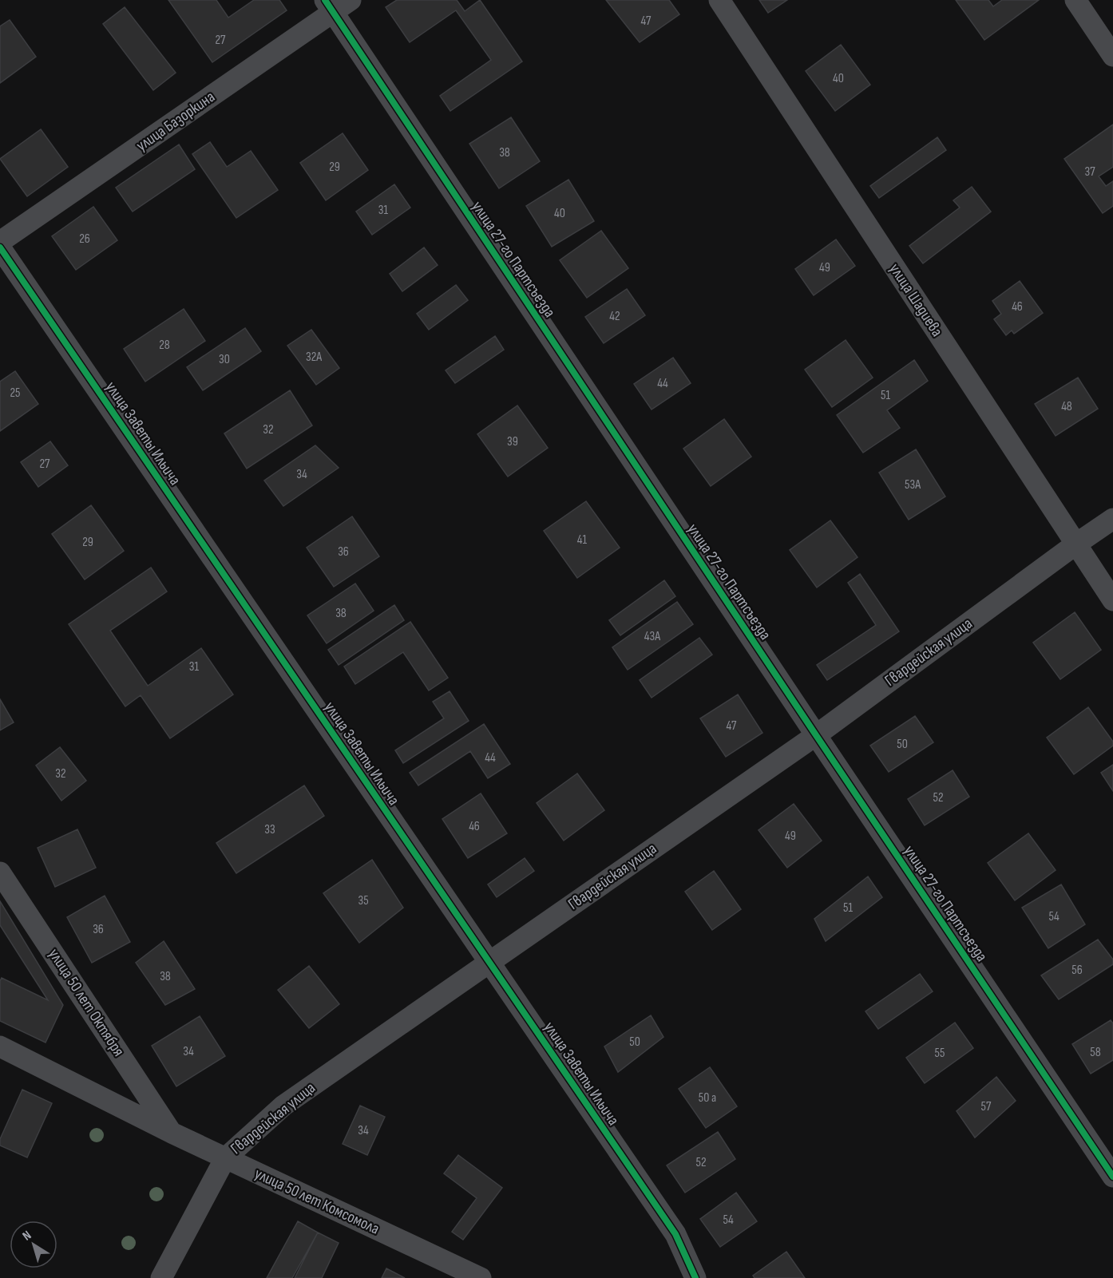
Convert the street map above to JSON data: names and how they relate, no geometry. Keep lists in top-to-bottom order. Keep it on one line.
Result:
{"streets":{"street":["улица Базоркина","улица 27-го Партсъезда","улица Шадиева","улица Заветы Ильича","Гвардейская улица","улица 50 лет Октября","улица 50 лет Комсомола"]},"crossings":[["улица Базоркина","улица 27-го Партсъезда"],["улица 27-го Партсъезда","Гвардейская улица"],["улица Шадиева","Гвардейская улица"],["улица Заветы Ильича","Гвардейская улица"],["Гвардейская улица","улица 50 лет Комсомола"],["улица 50 лет Октября","улица 50 лет Комсомола"]],"house_numbers":["47","27","40","38","29","37","31","40","26","49","46","42","28","32А","30","44","25","51","48","32","39","27","34","53А","41","29","36","38","43А","31","47","50","44","32","52","46","33","49","35","51","54","36","56","38","50","34","58","55","50 а","57","34","52","54"],"north":"top left"}
